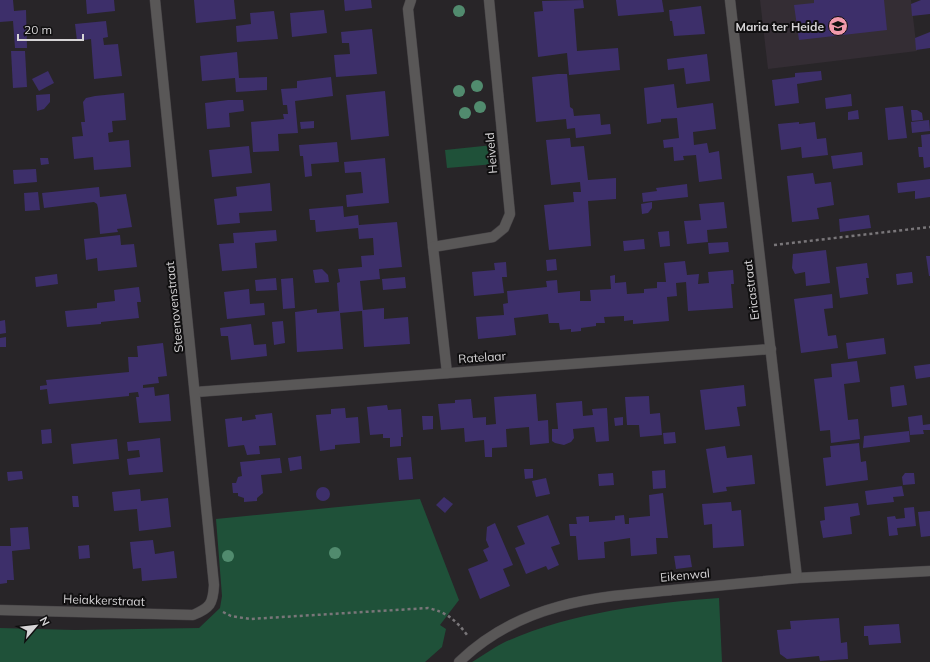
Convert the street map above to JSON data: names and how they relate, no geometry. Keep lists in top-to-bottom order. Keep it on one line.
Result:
{"streets":{"street":["Heiveld","Ericastraat","Steenovenstraat","Ratelaar","Eikenwal","Heiakkerstraat"]},"crossings":[["Ericastraat","Ratelaar"],["Ericastraat","Eikenwal"],["Steenovenstraat","Ratelaar"],["Steenovenstraat","Heiakkerstraat"]],"places":{"school or university":["Maria ter Heide"]},"scale_bar":"20 m","north":"top right"}
